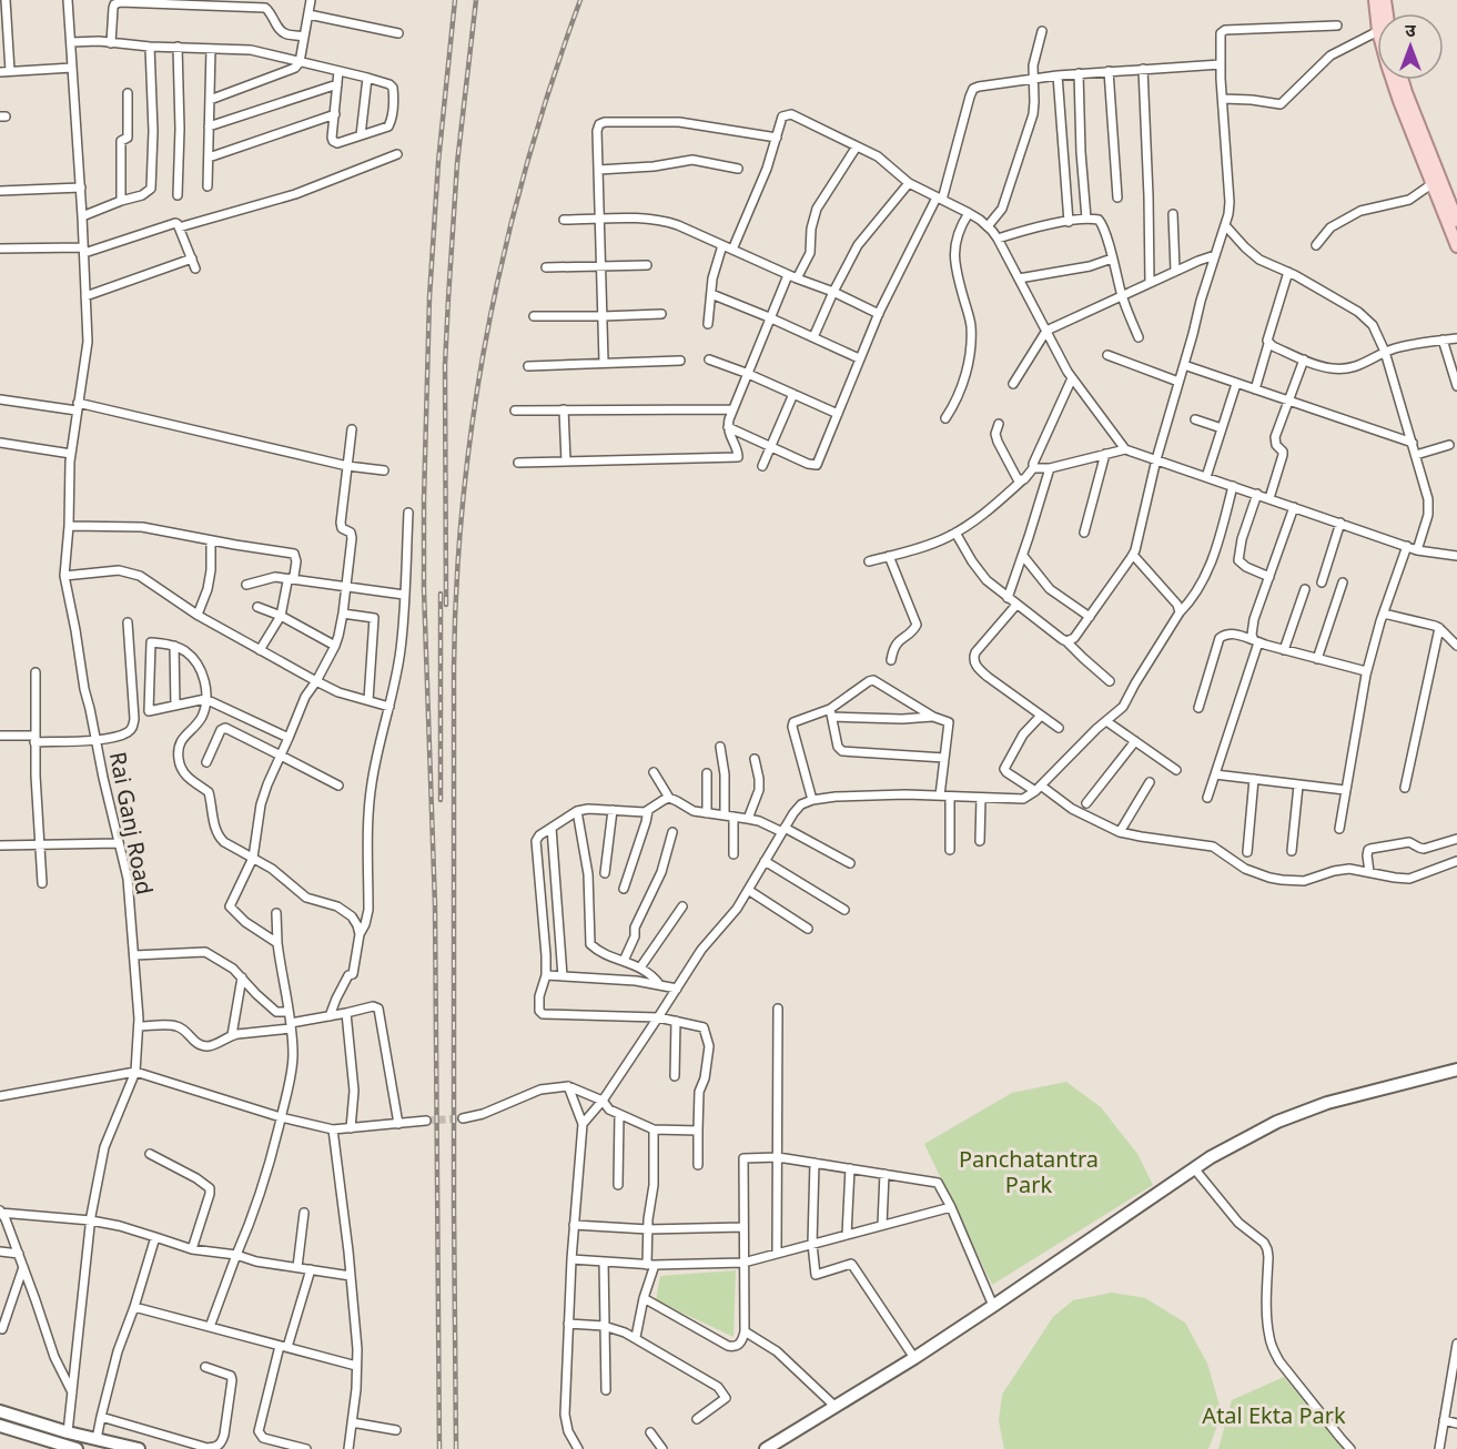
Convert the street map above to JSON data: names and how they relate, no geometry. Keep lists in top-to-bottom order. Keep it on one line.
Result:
{"streets":{"street":["Rai Ganj Road"]},"parks":["Panchatantra Park","Atal Ekta Park"],"north":"top"}
